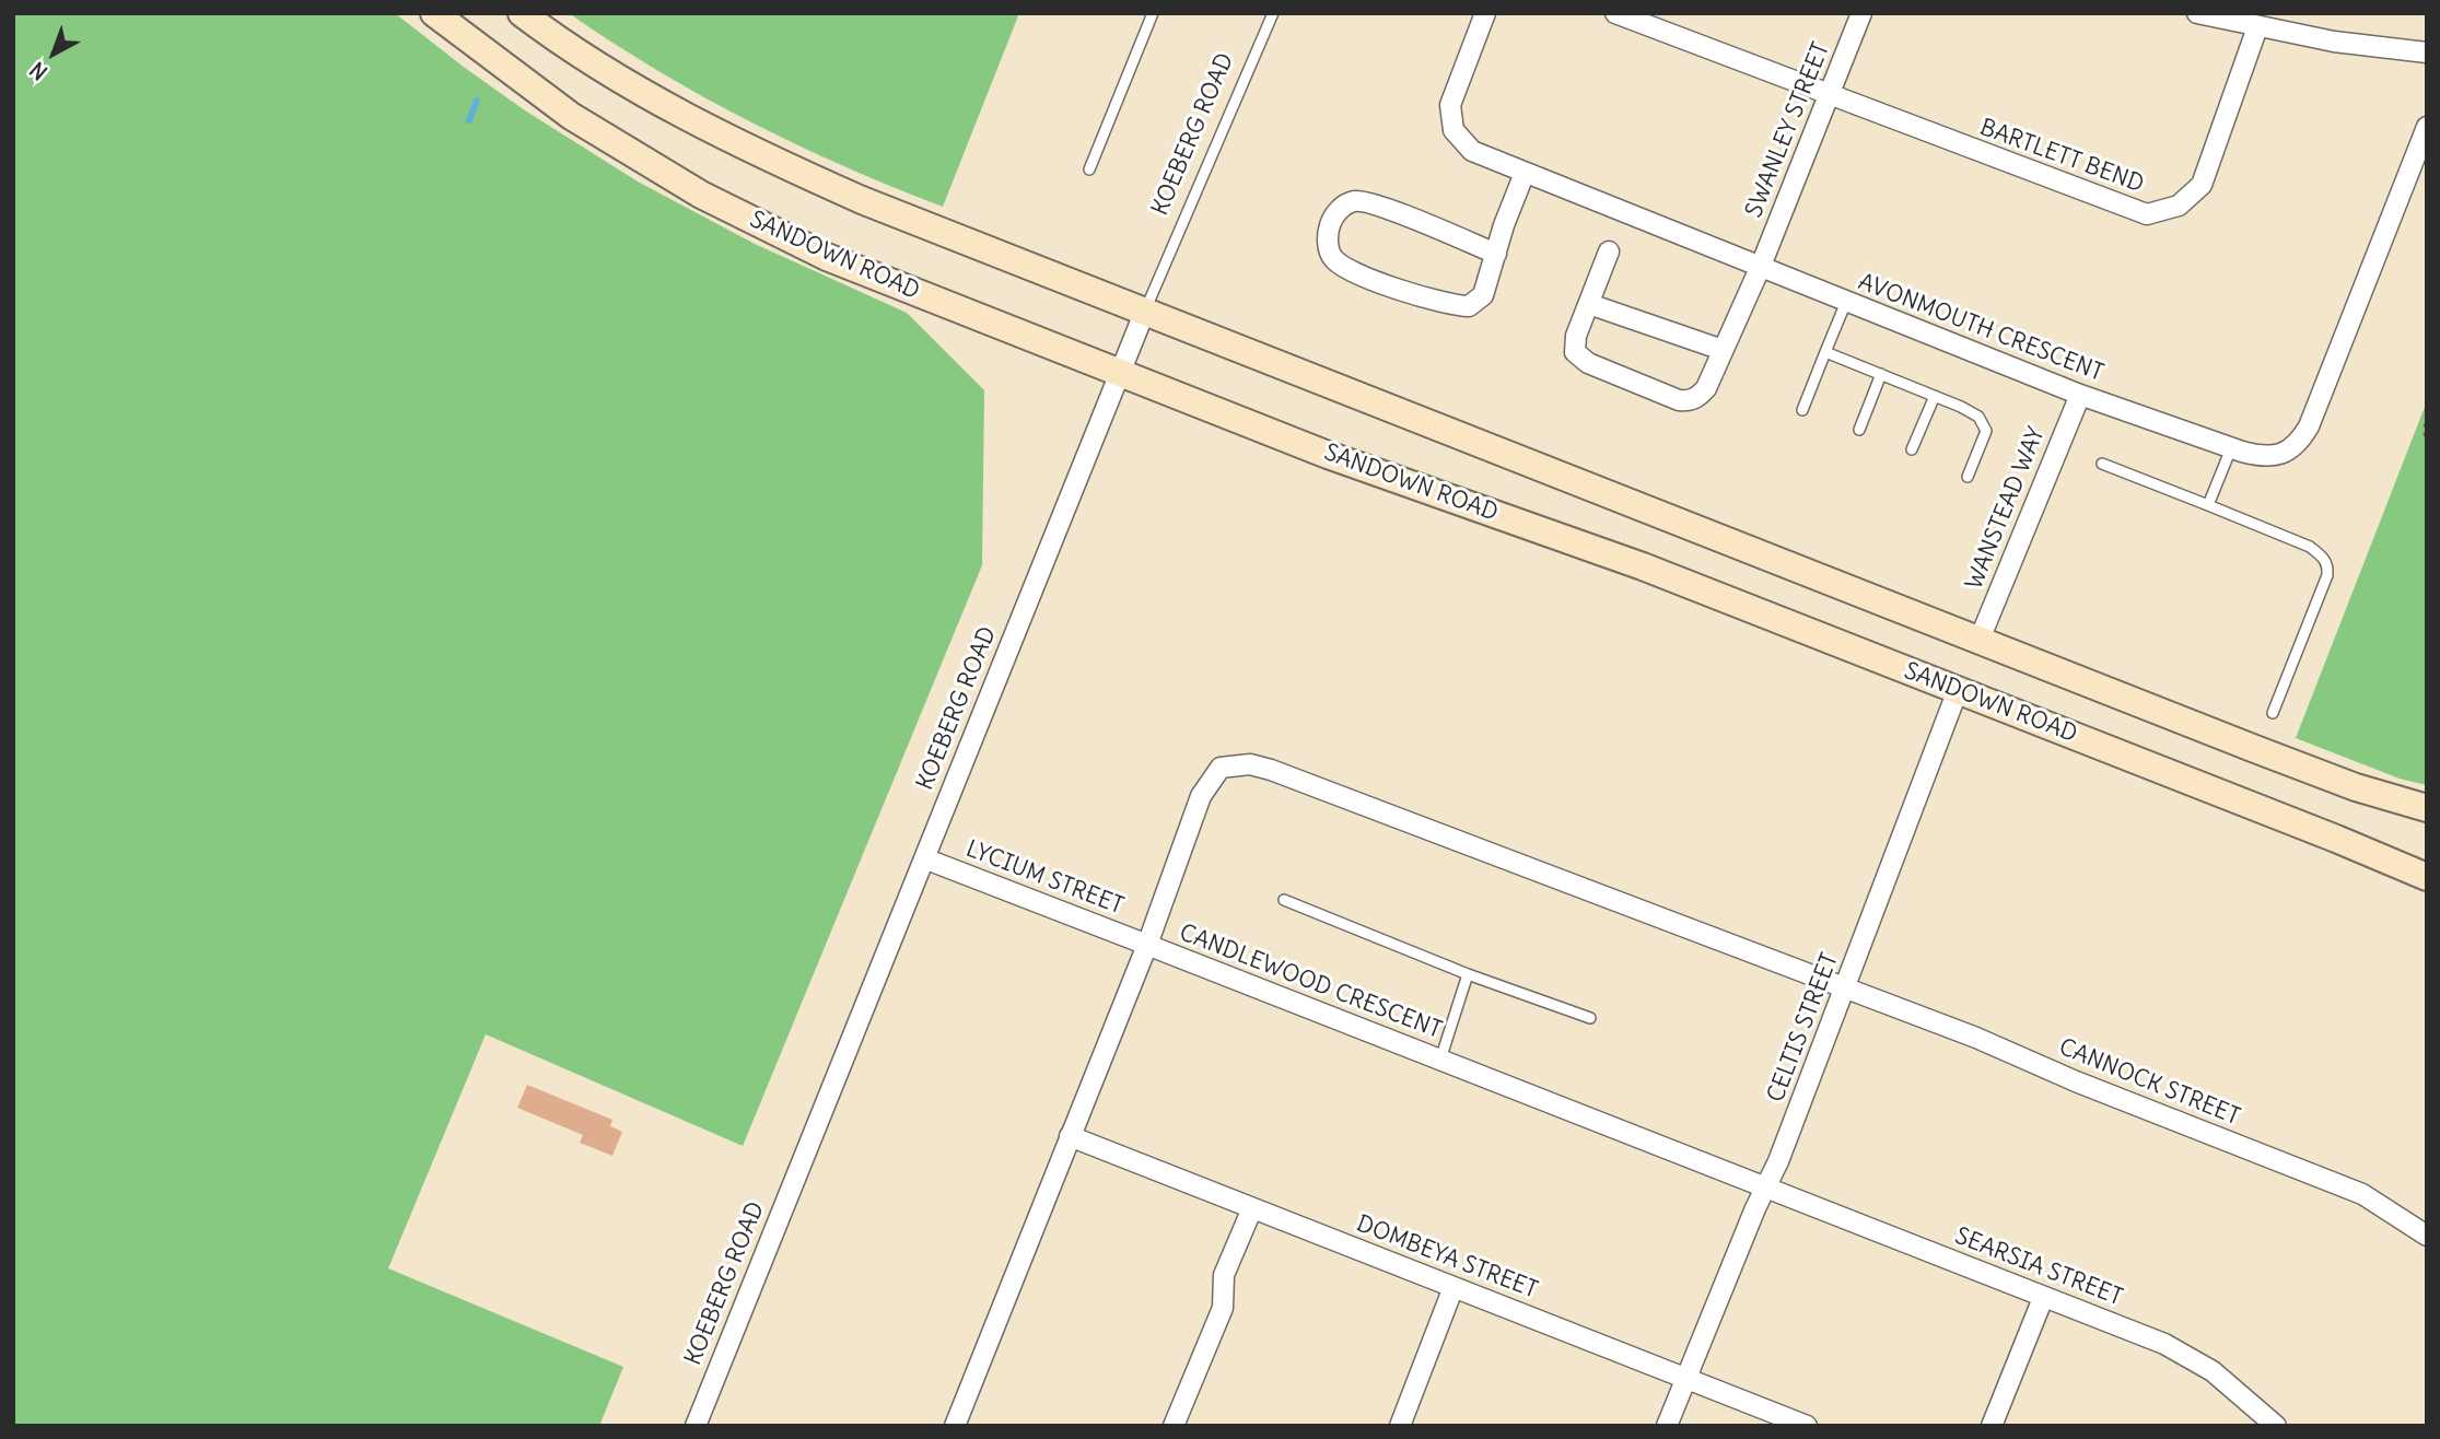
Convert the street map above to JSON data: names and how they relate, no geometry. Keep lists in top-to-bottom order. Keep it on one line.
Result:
{"streets":{"main road":["SANDOWN ROAD"],"street":["SWANLEY STREET","KOEBERG ROAD","BARTLETT BEND","AVONMOUTH CRESCENT","WANSTEAD WAY","LYCIUM STREET","CANDLEWOOD CRESCENT","CELTIS STREET","CANNOCK STREET","DOMBEYA STREET","SEARSIA STREET"]},"crossings":[["SWANLEY STREET","BARTLETT BEND"],["SWANLEY STREET","AVONMOUTH CRESCENT"],["KOEBERG ROAD","SANDOWN ROAD"],["KOEBERG ROAD","LYCIUM STREET"],["SANDOWN ROAD","CELTIS STREET"],["AVONMOUTH CRESCENT","WANSTEAD WAY"],["LYCIUM STREET","CANDLEWOOD CRESCENT"],["LYCIUM STREET","CANNOCK STREET"],["CANDLEWOOD CRESCENT","CELTIS STREET"],["CANDLEWOOD CRESCENT","CANNOCK STREET"],["CANDLEWOOD CRESCENT","DOMBEYA STREET"],["CANDLEWOOD CRESCENT","SEARSIA STREET"],["CELTIS STREET","CANNOCK STREET"],["CELTIS STREET","DOMBEYA STREET"],["CELTIS STREET","SEARSIA STREET"]],"north":"bottom left"}
